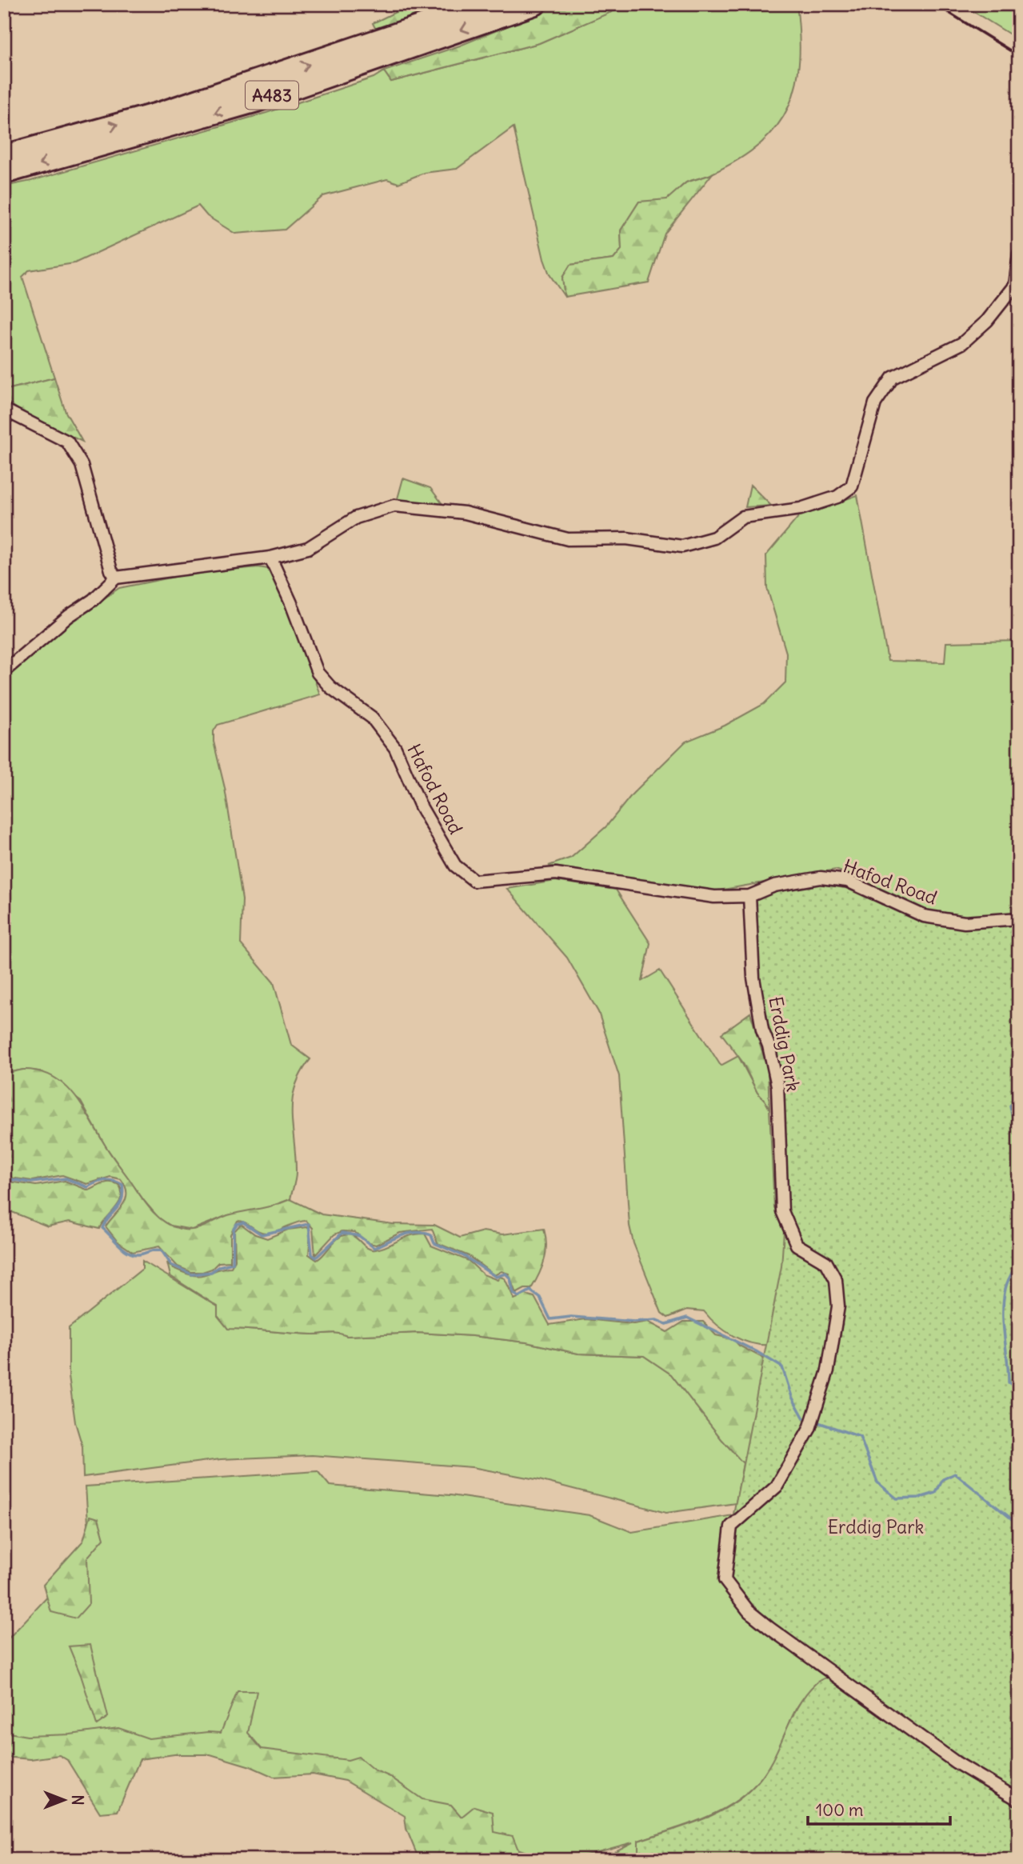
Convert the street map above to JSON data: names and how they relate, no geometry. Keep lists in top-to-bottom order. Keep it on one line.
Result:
{"streets":{"highway":["A483"],"street":["Hafod Road","Erddig Park"]},"crossings":[["Hafod Road","Erddig Park"]],"parks":["Erddig Park"],"scale_bar":"100 m","north":"right"}
